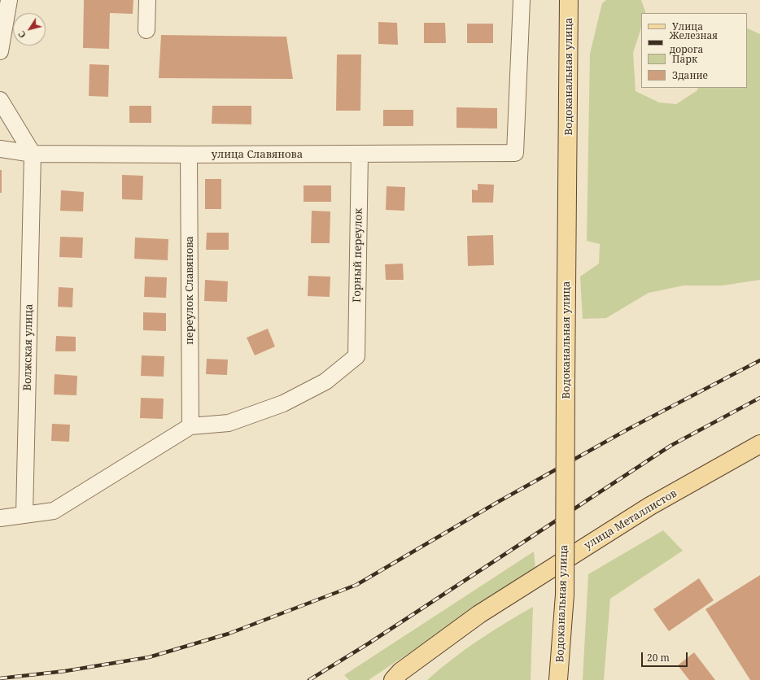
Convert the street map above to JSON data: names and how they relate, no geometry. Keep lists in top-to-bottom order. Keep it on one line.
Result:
{"streets":{"main road":["Водоканальная улица","улица Металлистов"],"street":["улица Славянова","Горный переулок","переулок Славянова","Волжская улица"]},"crossings":[["улица Славянова","Горный переулок"],["улица Славянова","переулок Славянова"],["улица Славянова","Волжская улица"],["Горный переулок","переулок Славянова"]],"legend":["Улица","Железная дорога","Парк","Здание"],"scale_bar":"20 m","north":"bottom left"}
